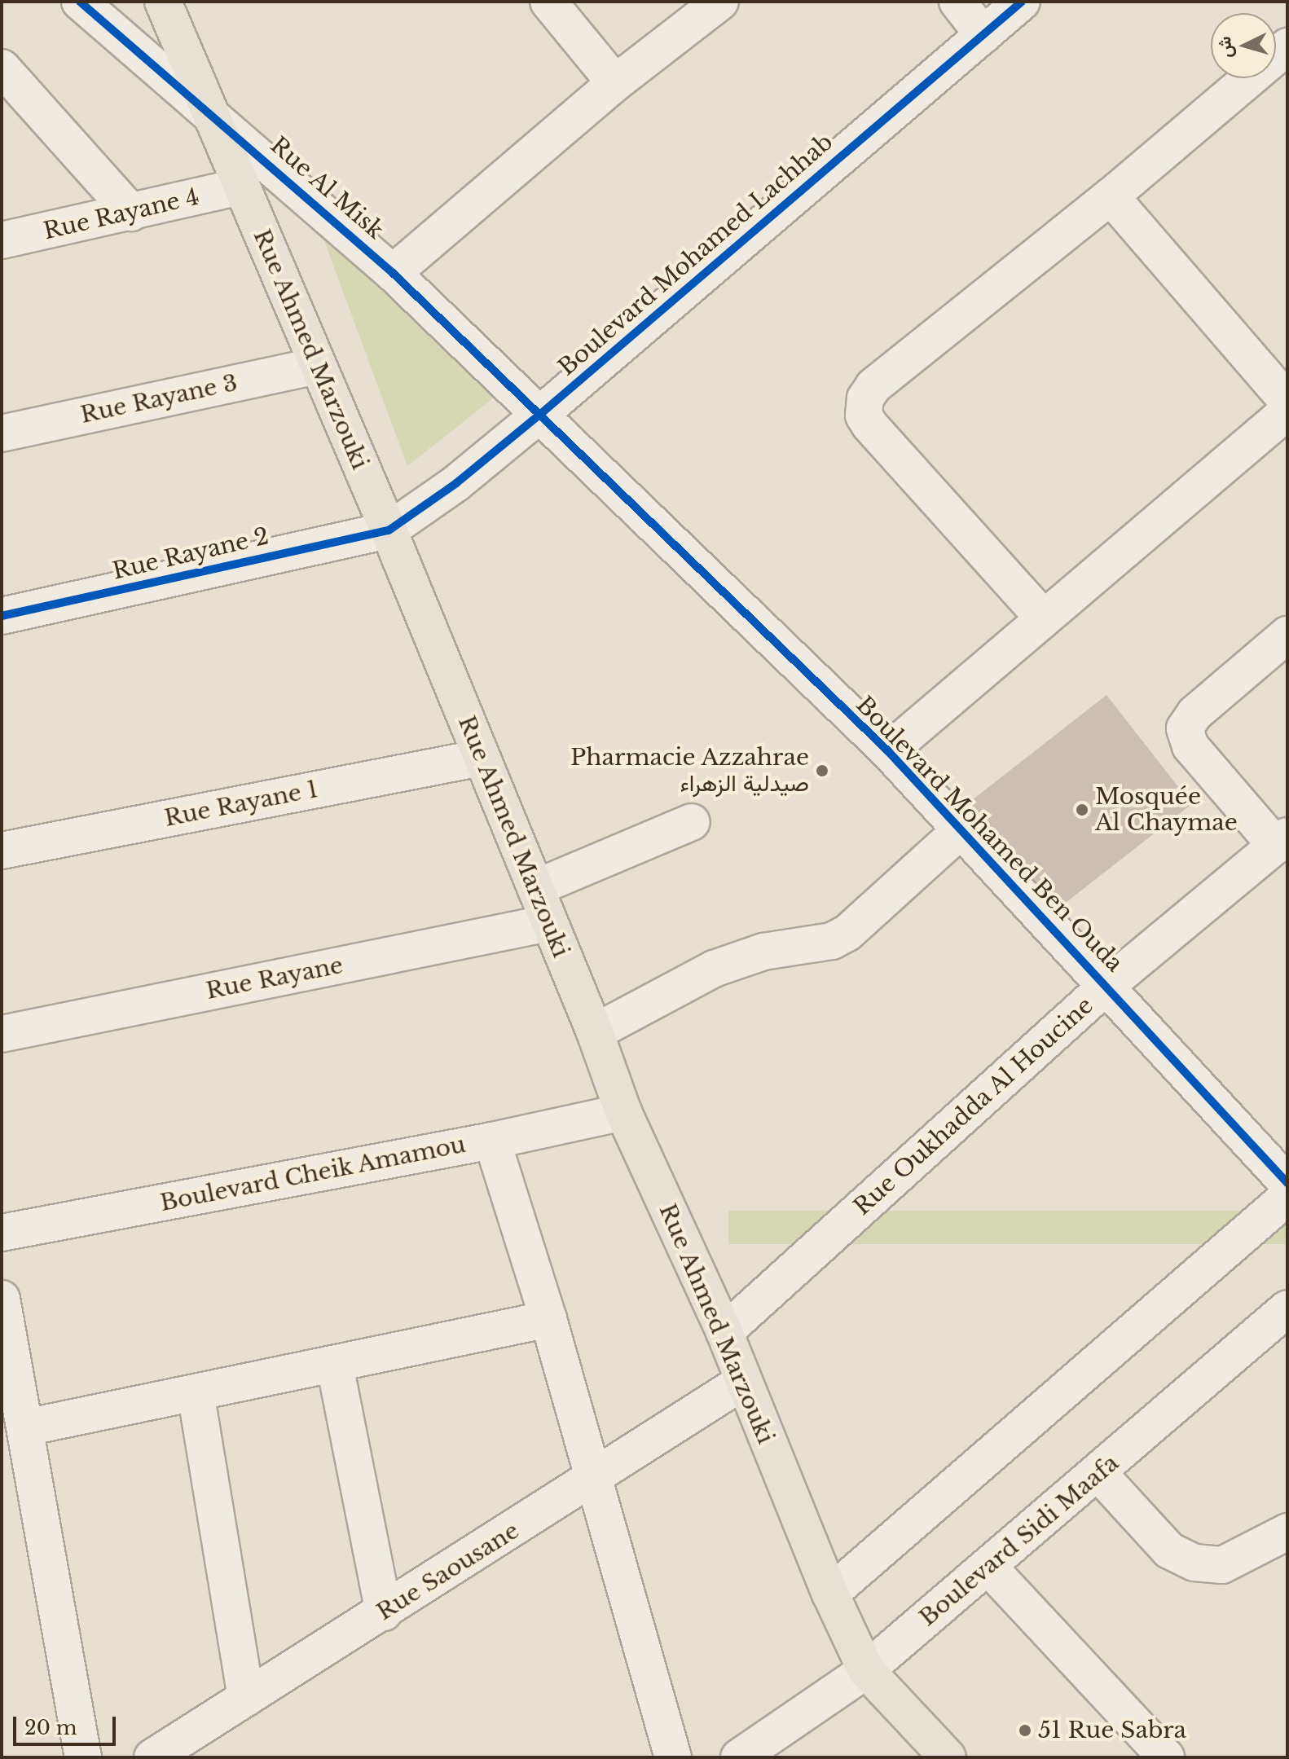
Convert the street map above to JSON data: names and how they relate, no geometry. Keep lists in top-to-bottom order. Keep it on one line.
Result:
{"streets":{"main road":["Rue Ahmed Marzouki"],"street":["Rue Al Misk","Rue Rayane 4","Boulevard Mohamed Lachhab","Rue Rayane 3","Rue Rayane 2","Rue Rayane 1","Boulevard Mohamed Ben Ouda","Rue Rayane","Rue Oukhadda Al Houcine","Boulevard Cheik Amamou","Boulevard Sidi Maafa","Rue Saousane"]},"crossings":[["Rue Al Misk","Boulevard Mohamed Lachhab"],["Rue Al Misk","Rue Ahmed Marzouki"],["Rue Al Misk","Boulevard Mohamed Ben Ouda"],["Rue Rayane 4","Rue Ahmed Marzouki"],["Boulevard Mohamed Lachhab","Rue Ahmed Marzouki"],["Boulevard Mohamed Lachhab","Rue Rayane 2"],["Boulevard Mohamed Lachhab","Boulevard Mohamed Ben Ouda"],["Rue Ahmed Marzouki","Rue Rayane 3"],["Rue Ahmed Marzouki","Rue Rayane 2"],["Rue Ahmed Marzouki","Rue Rayane 1"],["Rue Ahmed Marzouki","Rue Rayane"],["Rue Ahmed Marzouki","Rue Oukhadda Al Houcine"],["Rue Ahmed Marzouki","Boulevard Cheik Amamou"],["Rue Ahmed Marzouki","Boulevard Sidi Maafa"],["Rue Ahmed Marzouki","Rue Saousane"],["Boulevard Mohamed Ben Ouda","Rue Oukhadda Al Houcine"]],"places":["Pharmacie Azzahrae صيدلية الزهراء","Mosquée Al Chaymae","51 Rue Sabra"],"scale_bar":"20 m","north":"left"}
